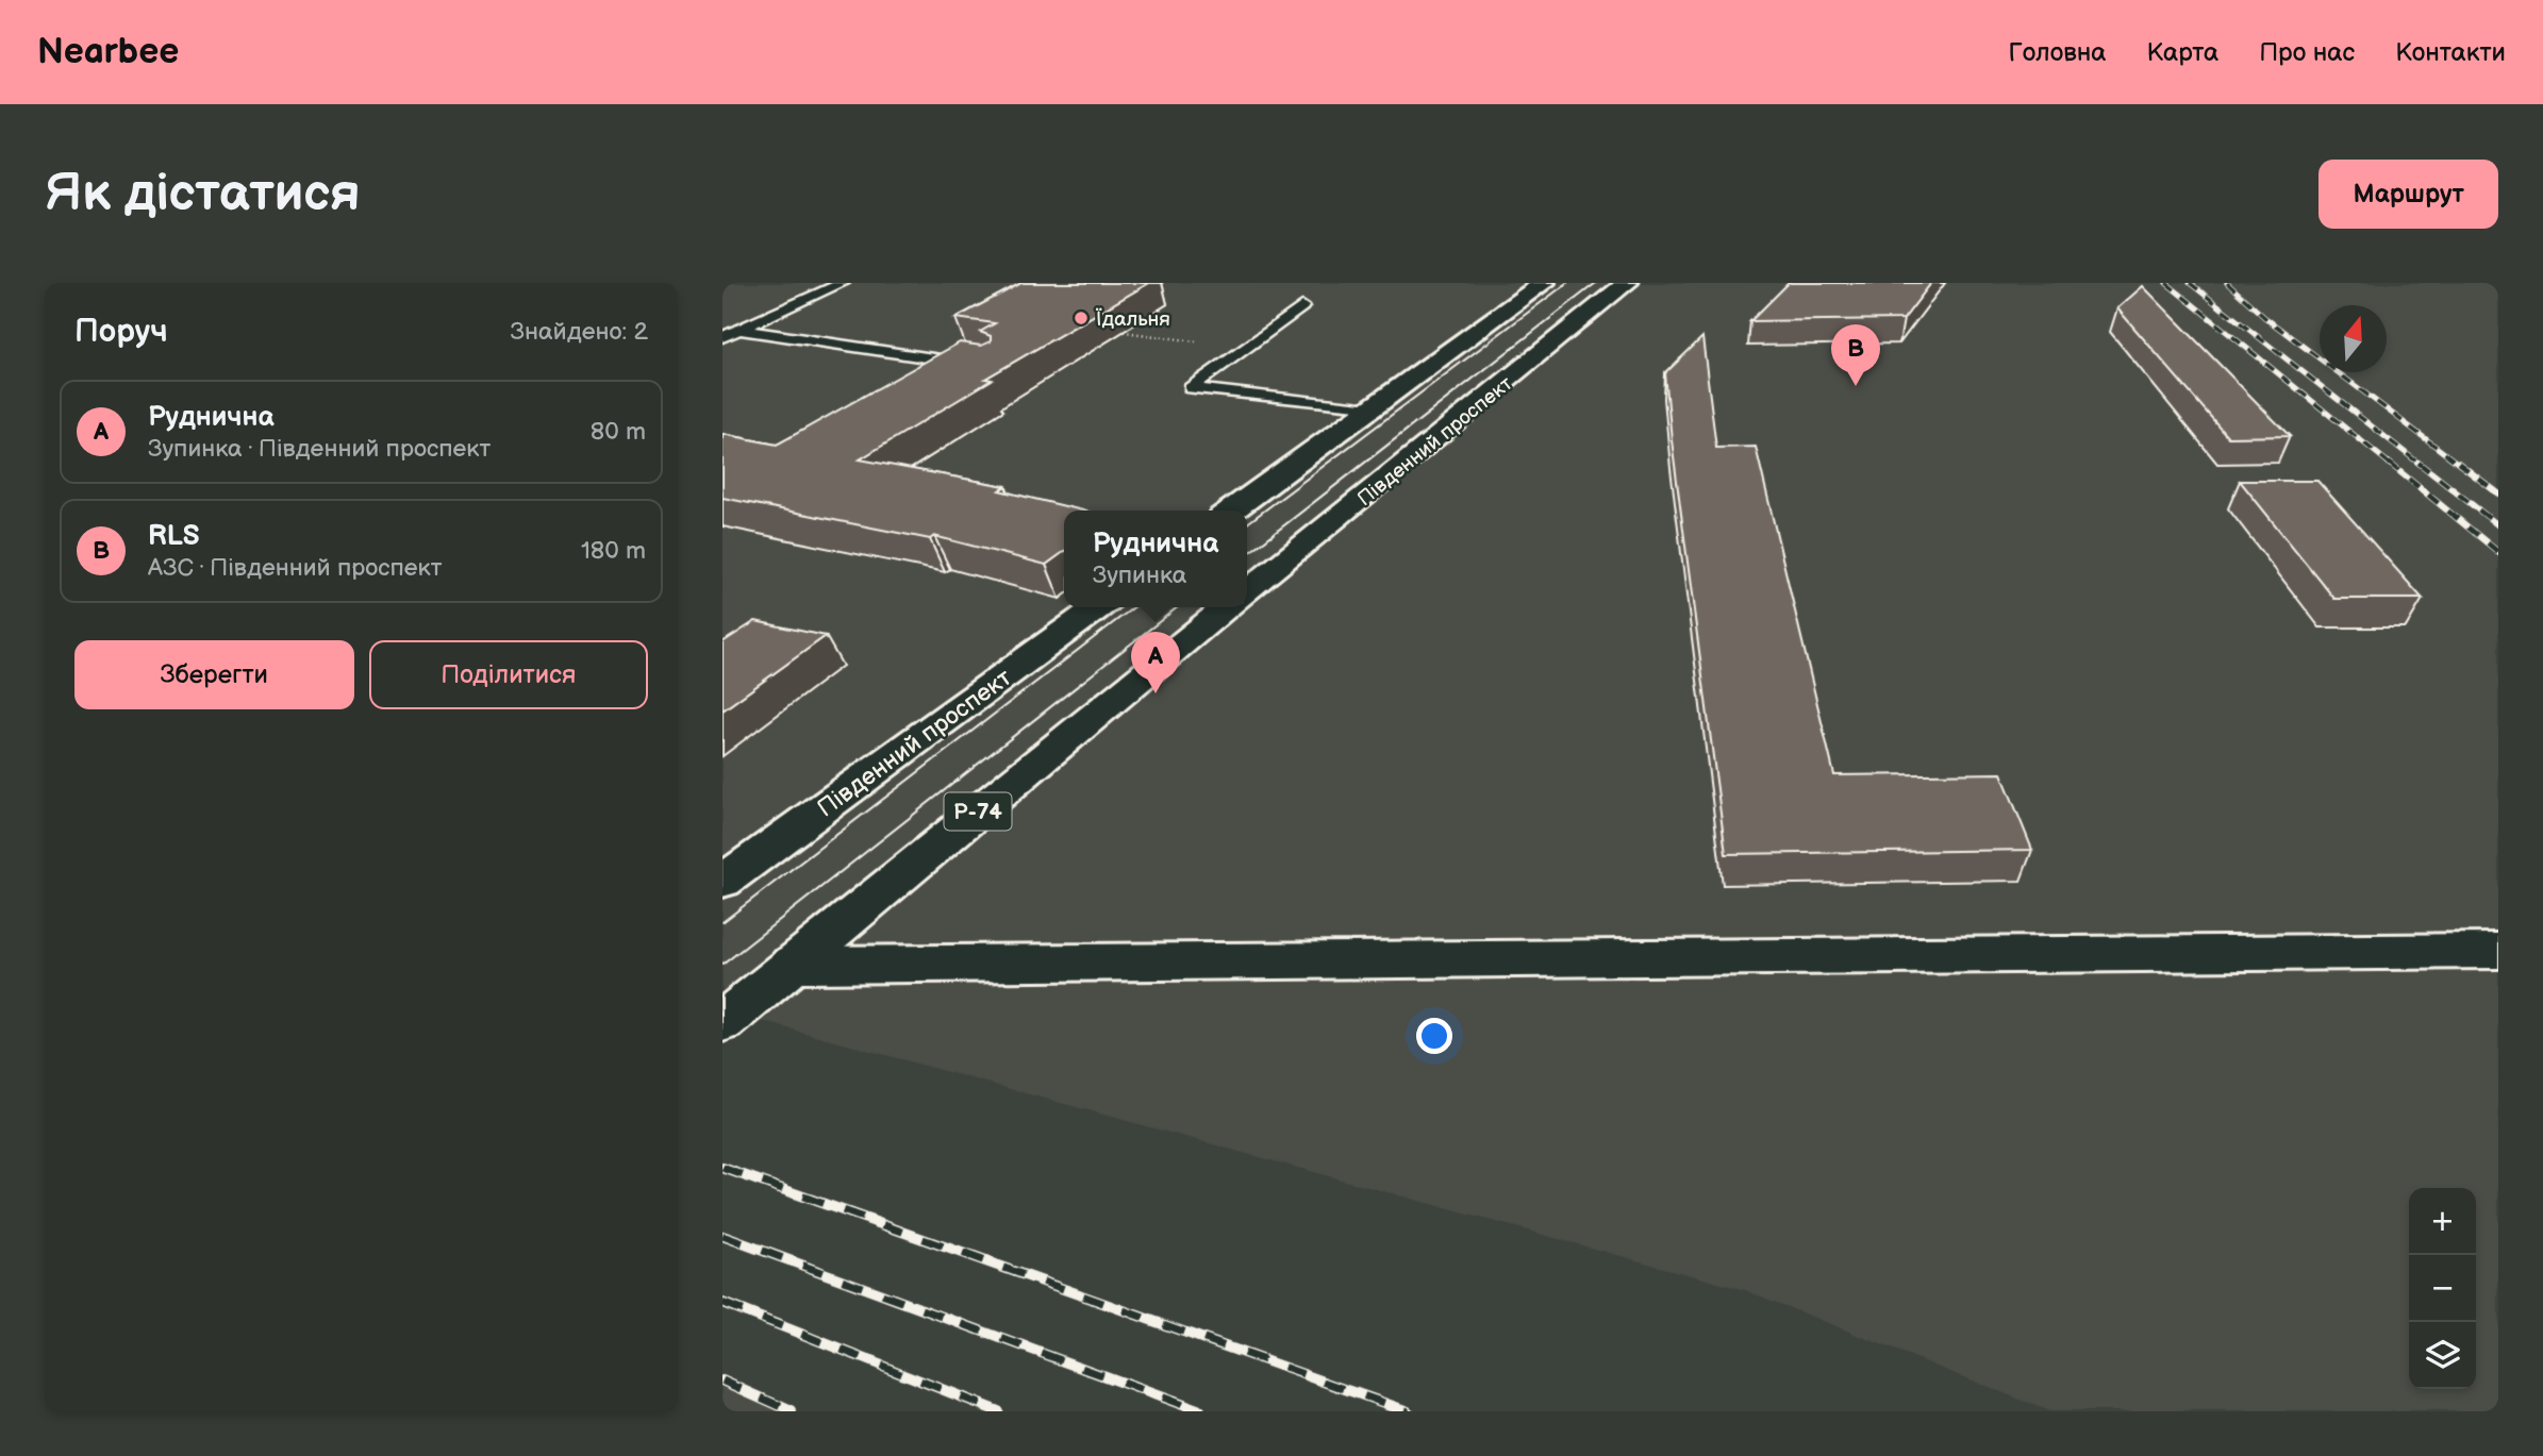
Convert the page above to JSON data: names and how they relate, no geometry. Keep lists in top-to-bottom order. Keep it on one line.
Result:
{"streets":{"main road":["Південний проспект","Р-74"]},"places":["Їдальня"],"north":"top","page":{"header":"Nearbee","nav":["Головна","Карта","Про нас","Контакти"],"buttons":["Маршрут",["Зберегти","Поділитися"]],"title":"Як дістатися","heading":["Поруч","Знайдено: 2"],"pins":["B","A"],"list":[{"mark":"A","name":"Руднична","note":"Зупинка · Південний проспект","value":"80 m"},{"mark":"B","name":"RLS","note":"АЗС · Південний проспект","value":"180 m"}],"popup":["Руднична","Зупинка"],"map_buttons":["+","−"]}}
